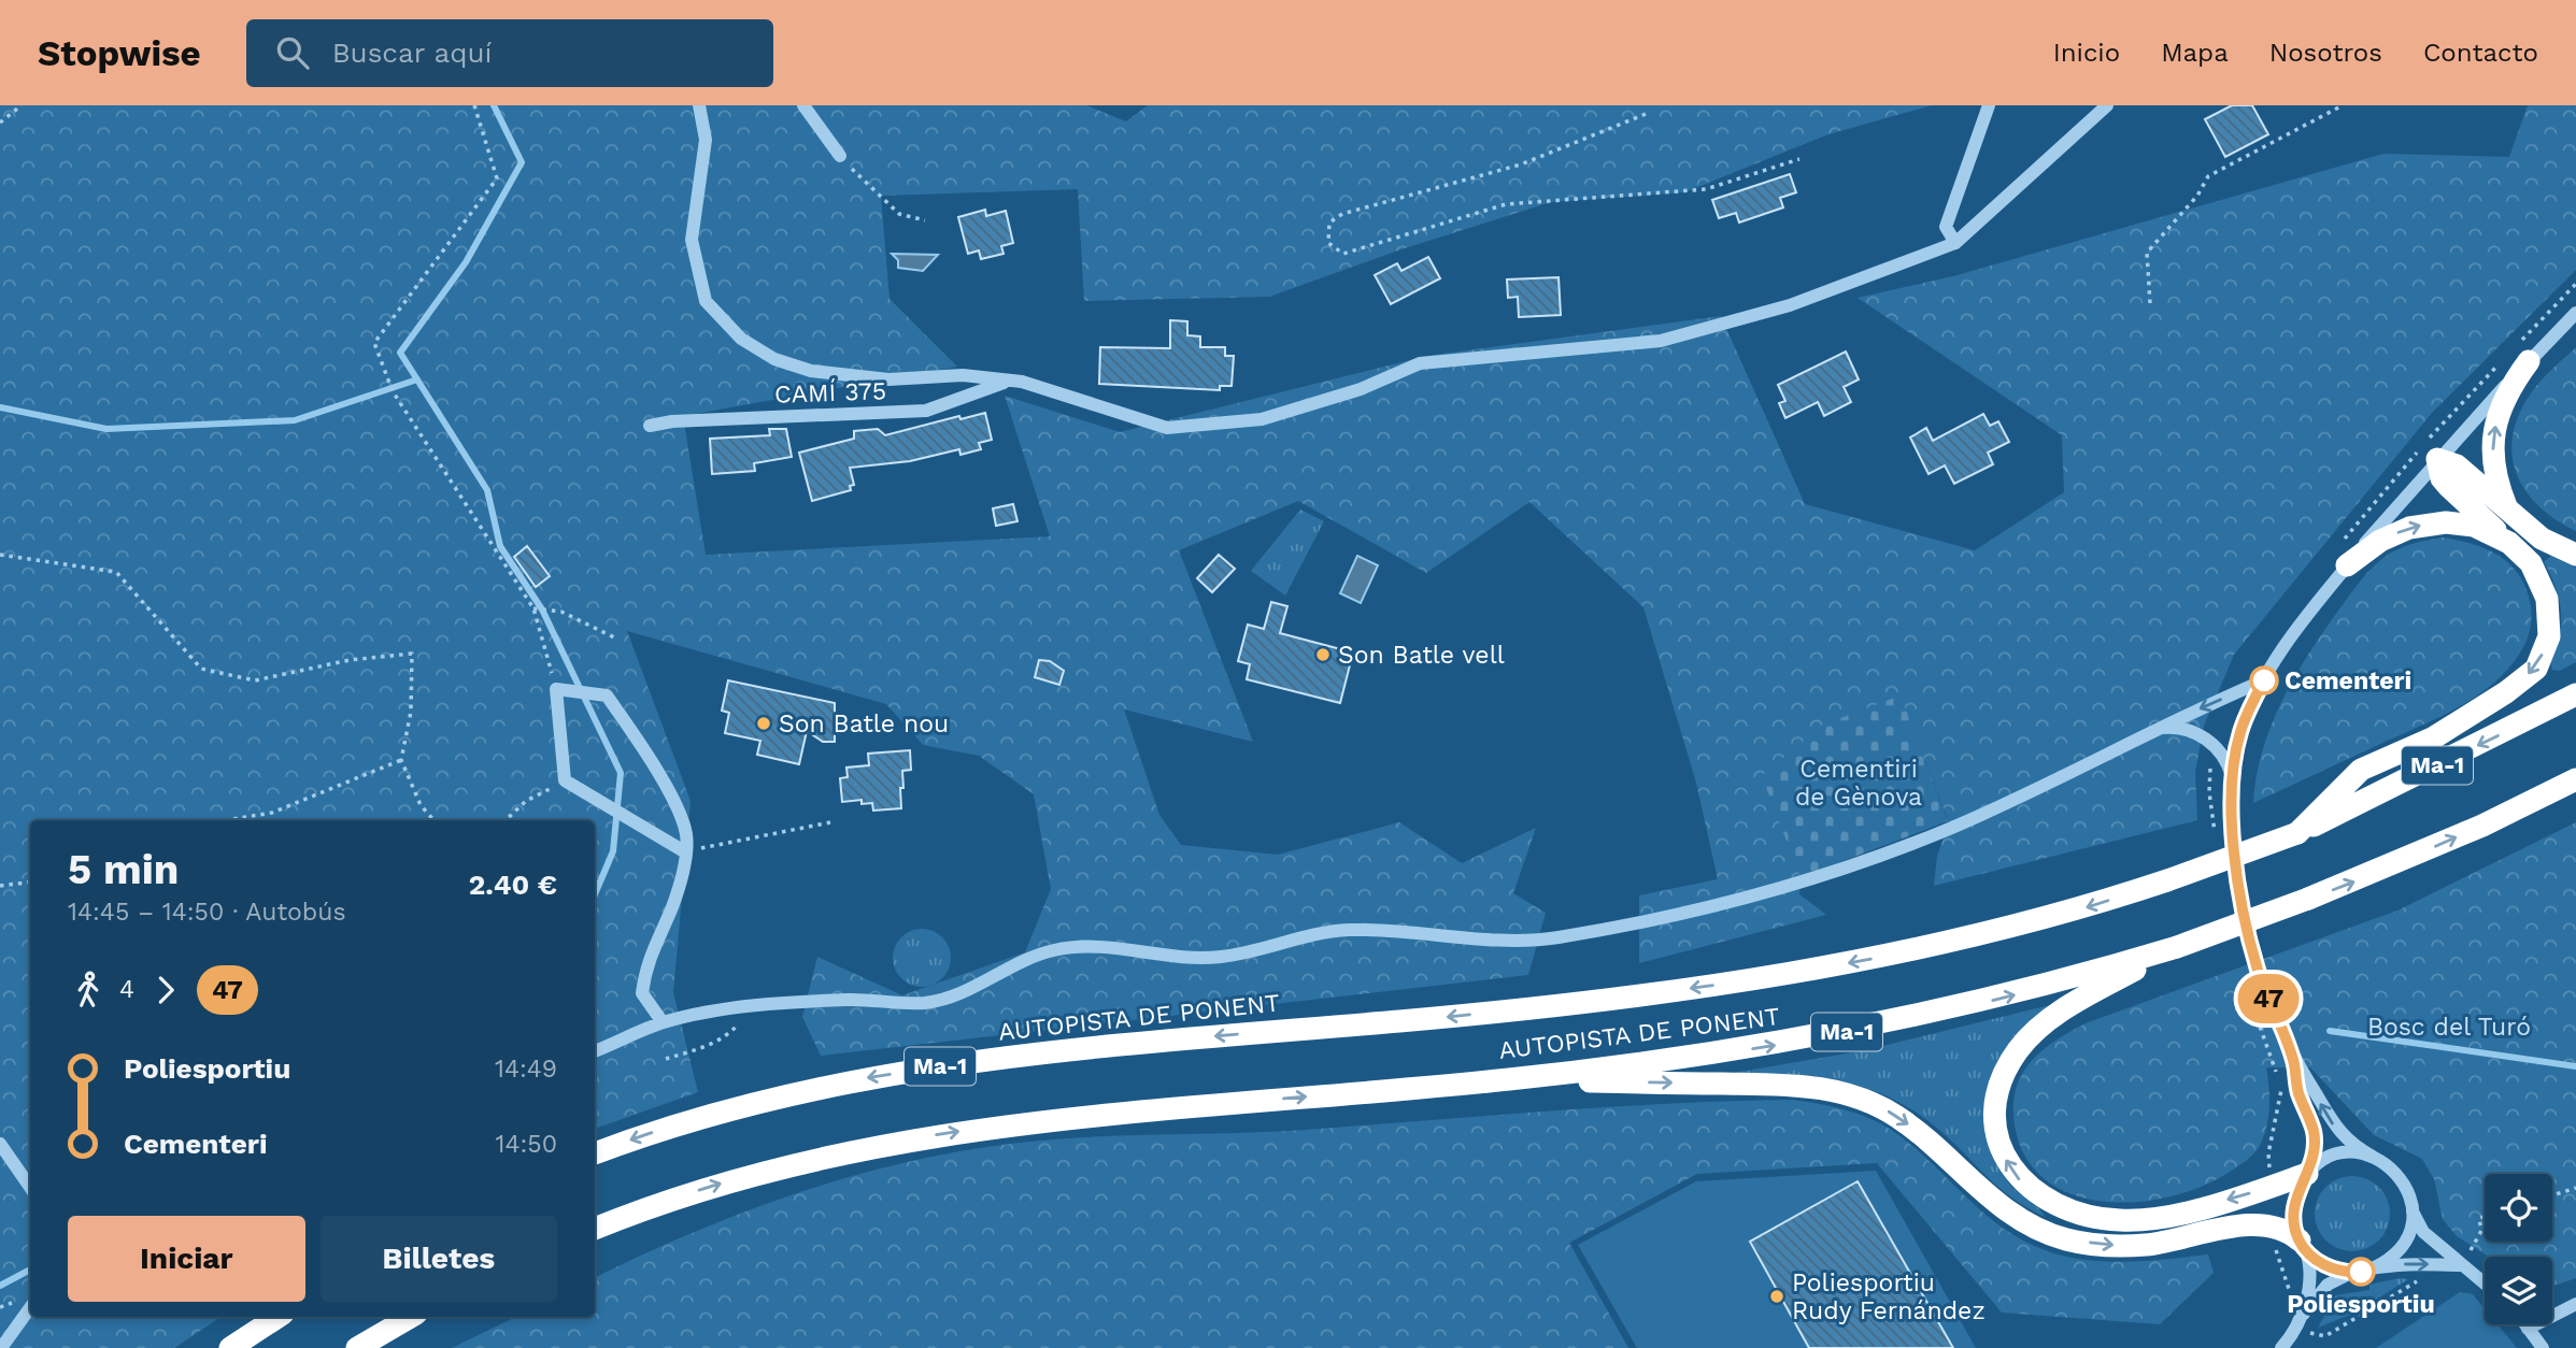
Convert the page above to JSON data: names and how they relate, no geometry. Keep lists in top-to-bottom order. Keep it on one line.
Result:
{"streets":{"highway":["Ma-1","AUTOPISTA DE PONENT"],"street":["CAMÍ 375"]},"crossings":[["Ma-1","AUTOPISTA DE PONENT"]],"parks":["Cementiri de Gènova","Bosc del Turó"],"places":["Son Batle vell","Cementeri","Son Batle nou","Poliesportiu","Poliesportiu Rudy Fernández"],"lines":["bus line 47"],"page":{"header":"Stopwise","search":"Buscar aquí","nav":["Inicio","Mapa","Nosotros","Contacto"],"on_map":"47","heading":["5 min","14:45 – 14:50 · Autobús","2.40 €"],"legs":["4","47"],"list":[{"name":"Poliesportiu","value":"14:49"},{"name":"Cementeri","value":"14:50"}],"buttons":["Iniciar","Billetes"]}}
